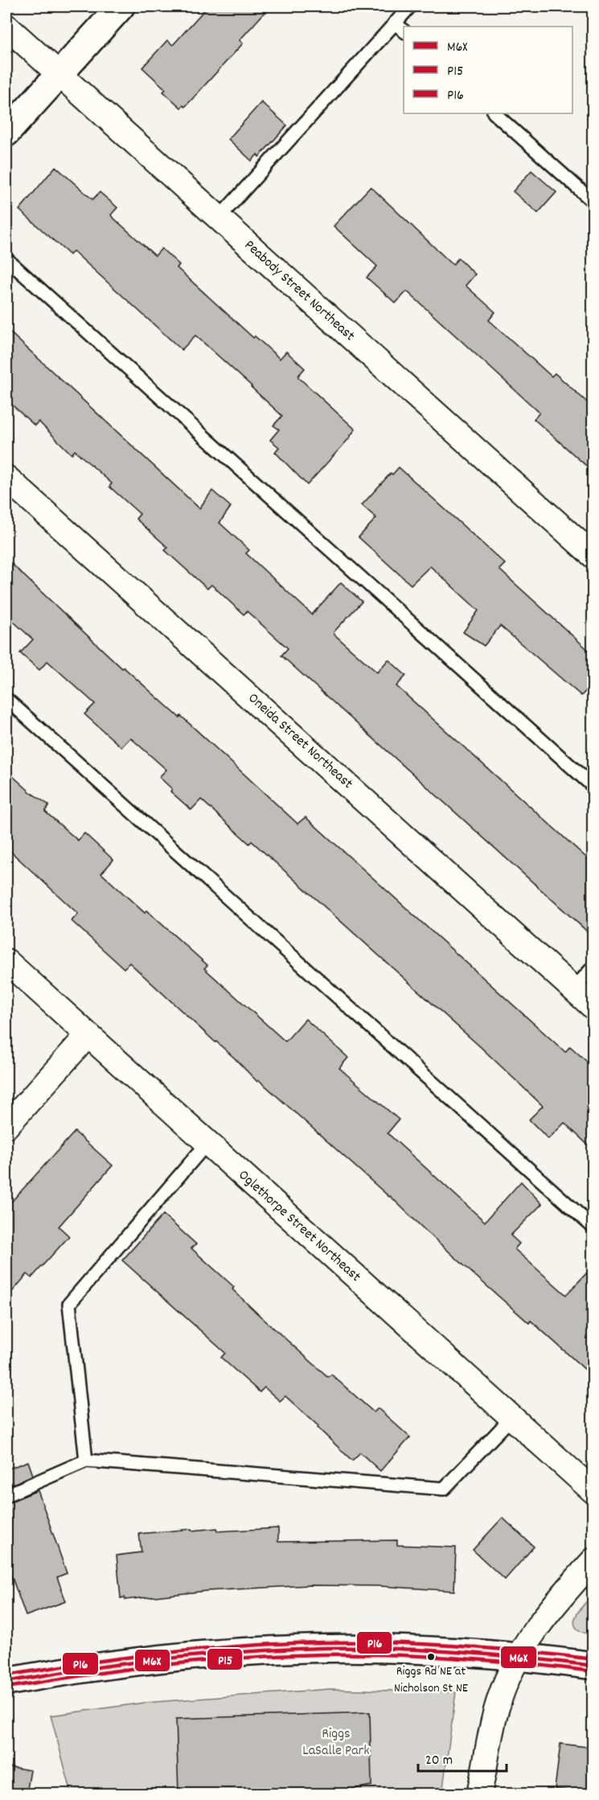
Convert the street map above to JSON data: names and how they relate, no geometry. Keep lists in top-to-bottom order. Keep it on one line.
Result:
{"streets":{"street":["Peabody Street Northeast","Oneida Street Northeast","Oglethorpe Street Northeast"]},"parks":["Riggs LaSalle Park"],"places":["Riggs Rd NE at Nicholson St NE"],"lines":["transit line P16","transit line M6X","transit line P15"],"legend":["M6X","P15","P16"],"scale_bar":"20 m"}
